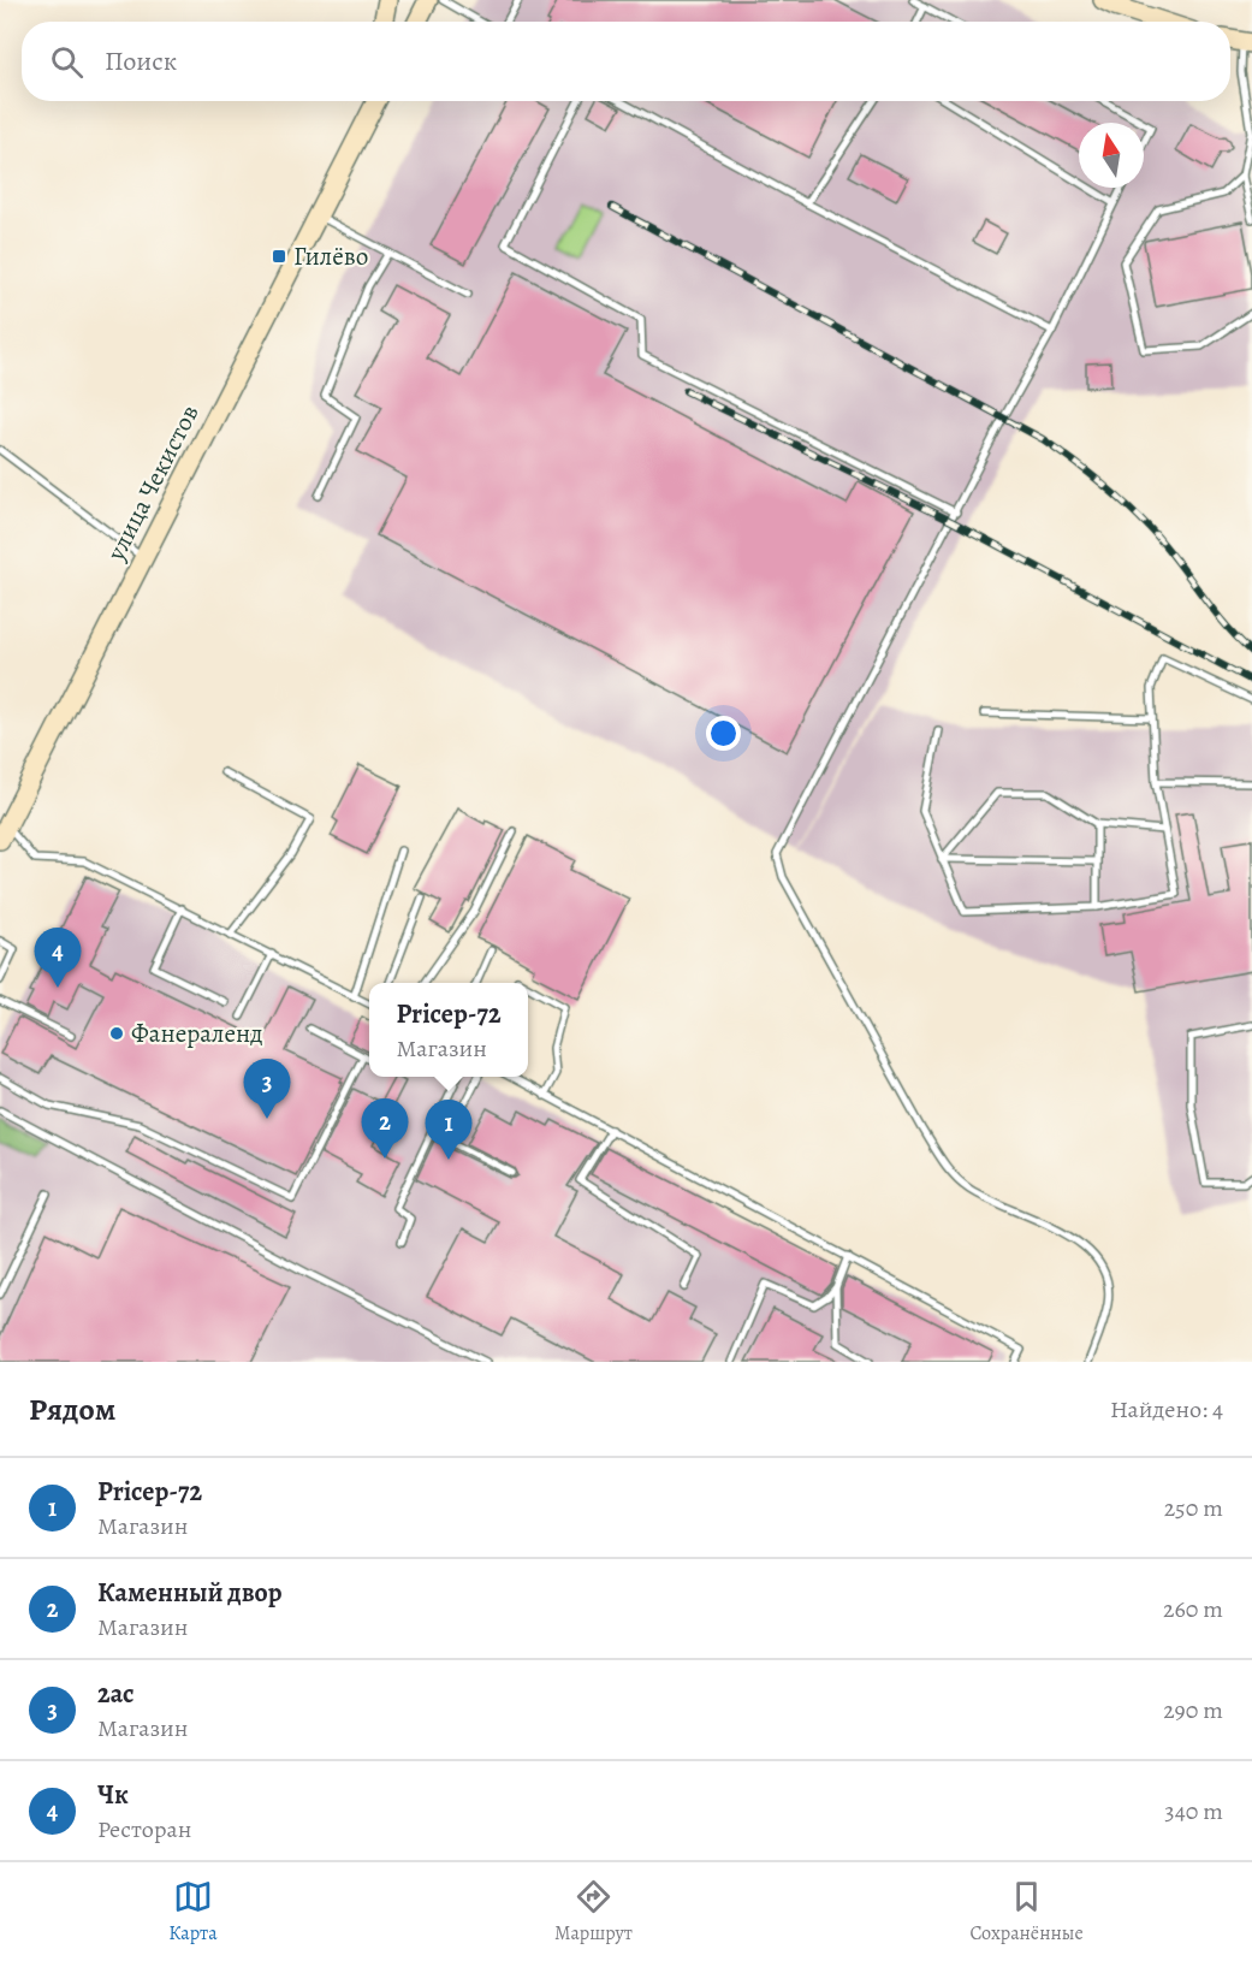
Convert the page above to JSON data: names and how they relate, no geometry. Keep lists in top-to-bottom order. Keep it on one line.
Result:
{"streets":{"main road":["улица Чекистов"]},"places":{"transit":["Гилёво"],"other":["Фанераленд"]},"north":"top","page":{"search":"Поиск","pins":["4","3","2","1"],"popup":["Pricep-72","Магазин"],"heading":["Рядом","Найдено: 4"],"list":[{"mark":"1","name":"Pricep-72","note":"Магазин","value":"250 m"},{"mark":"2","name":"Каменный двор","note":"Магазин","value":"260 m"},{"mark":"3","name":"2ас","note":"Магазин","value":"290 m"},{"mark":"4","name":"Чк","note":"Ресторан","value":"340 m"}],"nav":["Карта","Маршрут","Сохранённые"]}}
